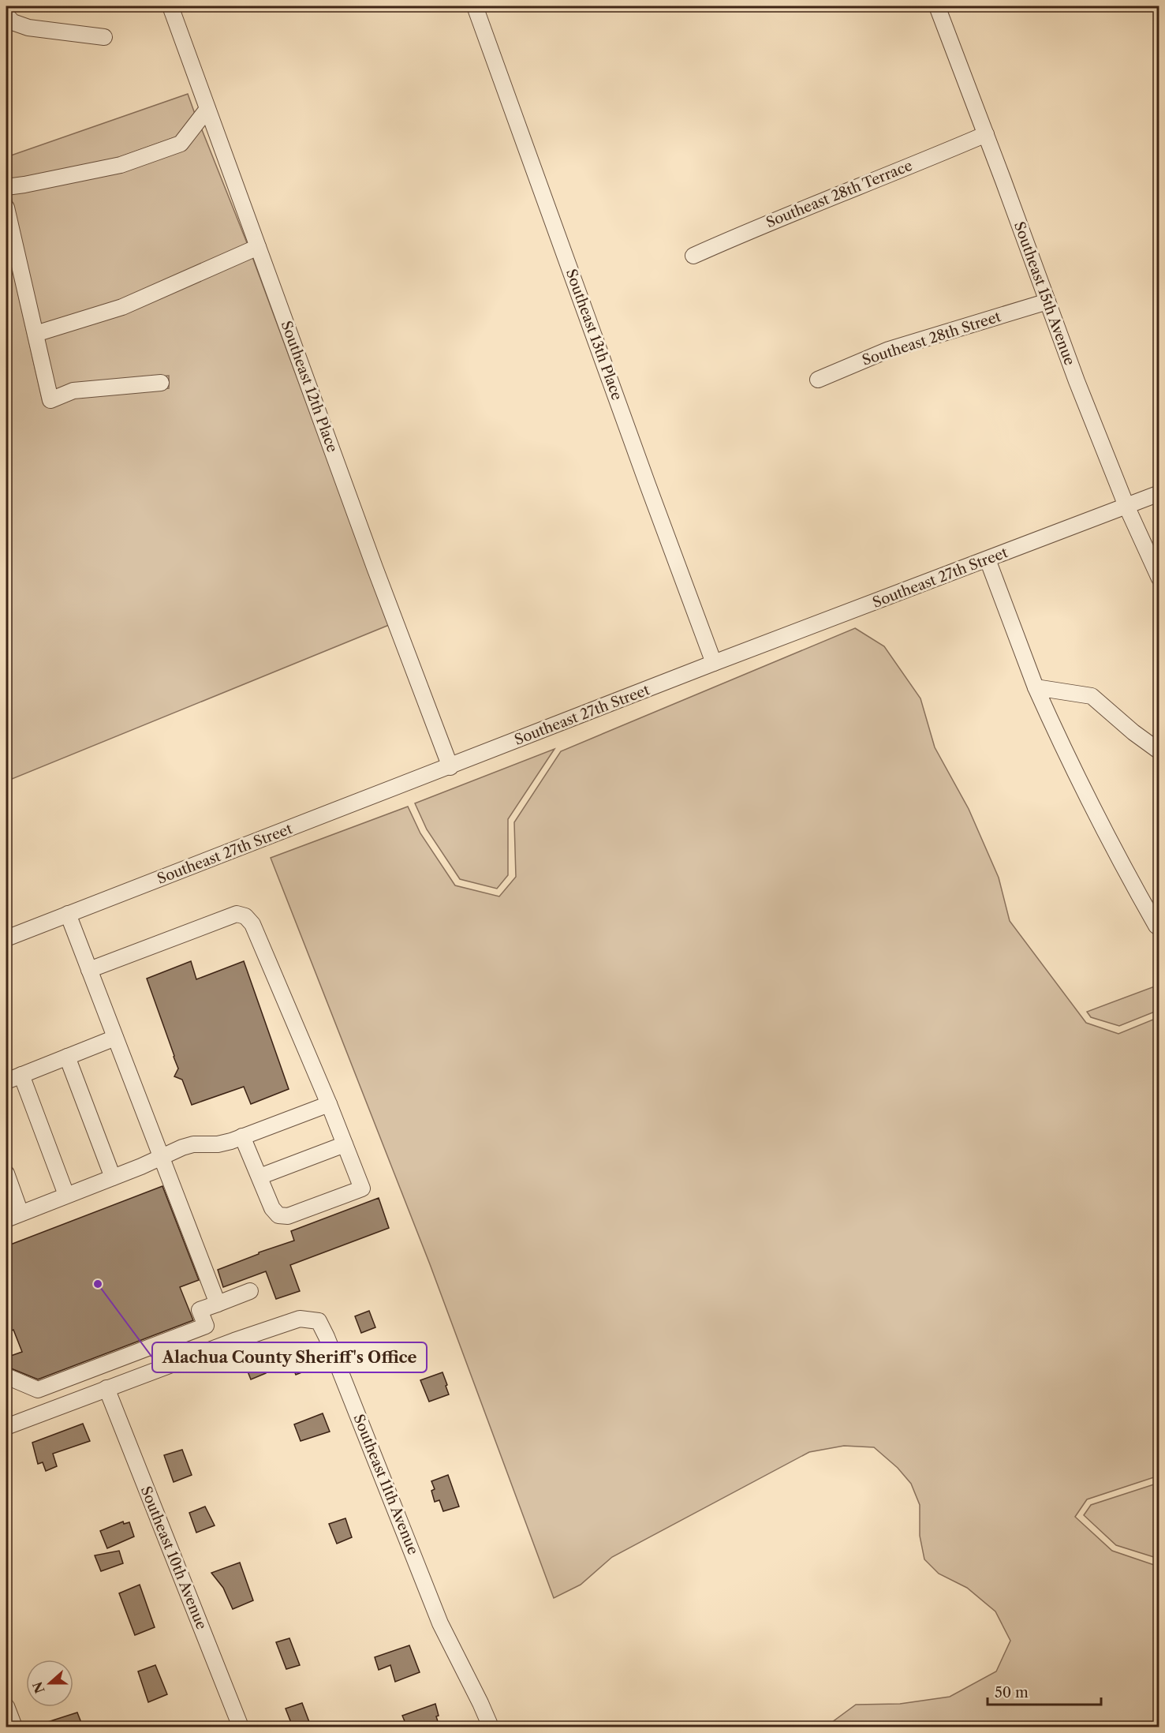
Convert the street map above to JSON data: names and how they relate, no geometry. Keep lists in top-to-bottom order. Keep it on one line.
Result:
{"streets":{"street":["Southeast 28th Terrace","Southeast 15th Avenue","Southeast 13th Place","Southeast 28th Street","Southeast 12th Place","Southeast 27th Street","Southeast 11th Avenue","Southeast 10th Avenue"]},"crossings":[["Southeast 28th Terrace","Southeast 15th Avenue"],["Southeast 15th Avenue","Southeast 28th Street"],["Southeast 15th Avenue","Southeast 27th Street"],["Southeast 13th Place","Southeast 27th Street"],["Southeast 12th Place","Southeast 27th Street"],["Southeast 11th Avenue","Southeast 10th Avenue"]],"places":["Alachua County Sheriff's Office"],"scale_bar":"50 m","north":"left"}
